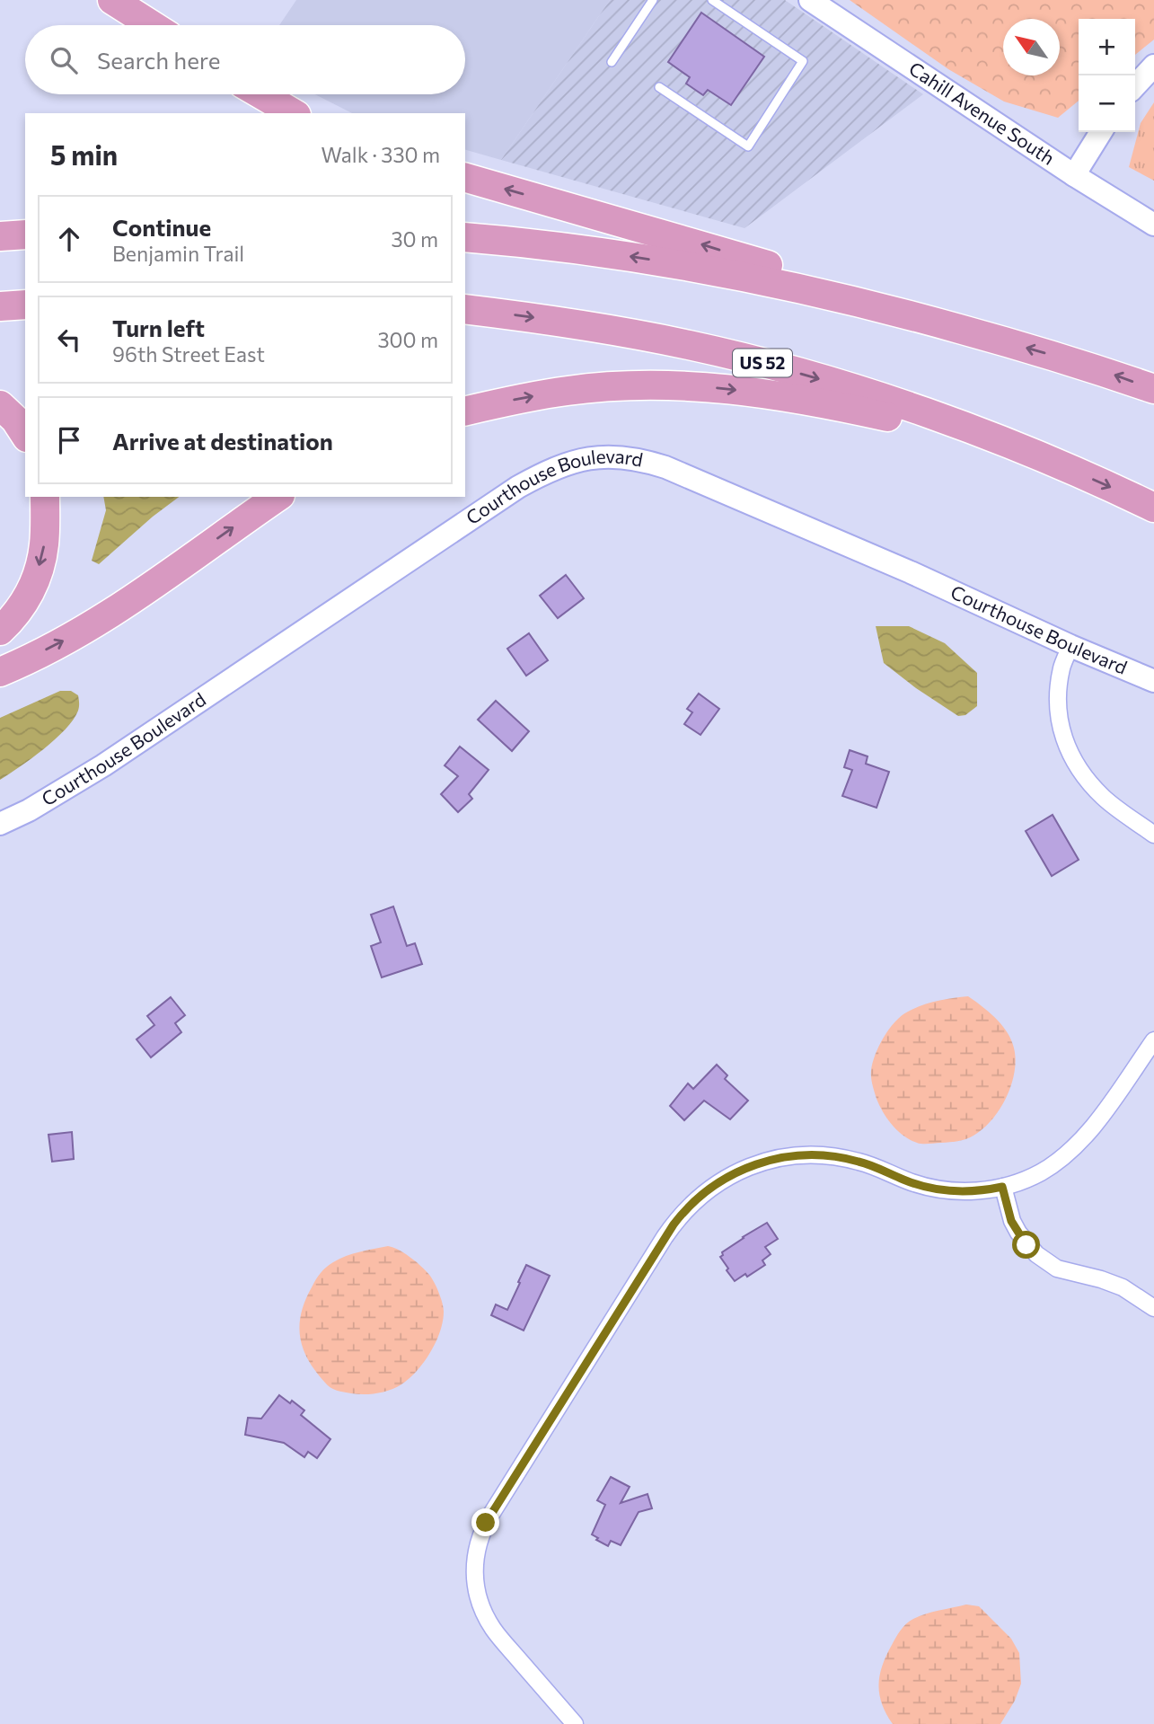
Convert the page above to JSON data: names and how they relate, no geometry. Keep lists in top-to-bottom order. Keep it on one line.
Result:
{"streets":{"highway":["US 52"],"street":["Cahill Avenue South","Courthouse Boulevard"]},"north":"top left","page":{"map_buttons":["+","−"],"search":"Search here","heading":["5 min","Walk · 330 m"],"list":[["Continue","Benjamin Trail","30 m"],["Turn left","96th Street East","300 m"],"Arrive at destination"]}}
